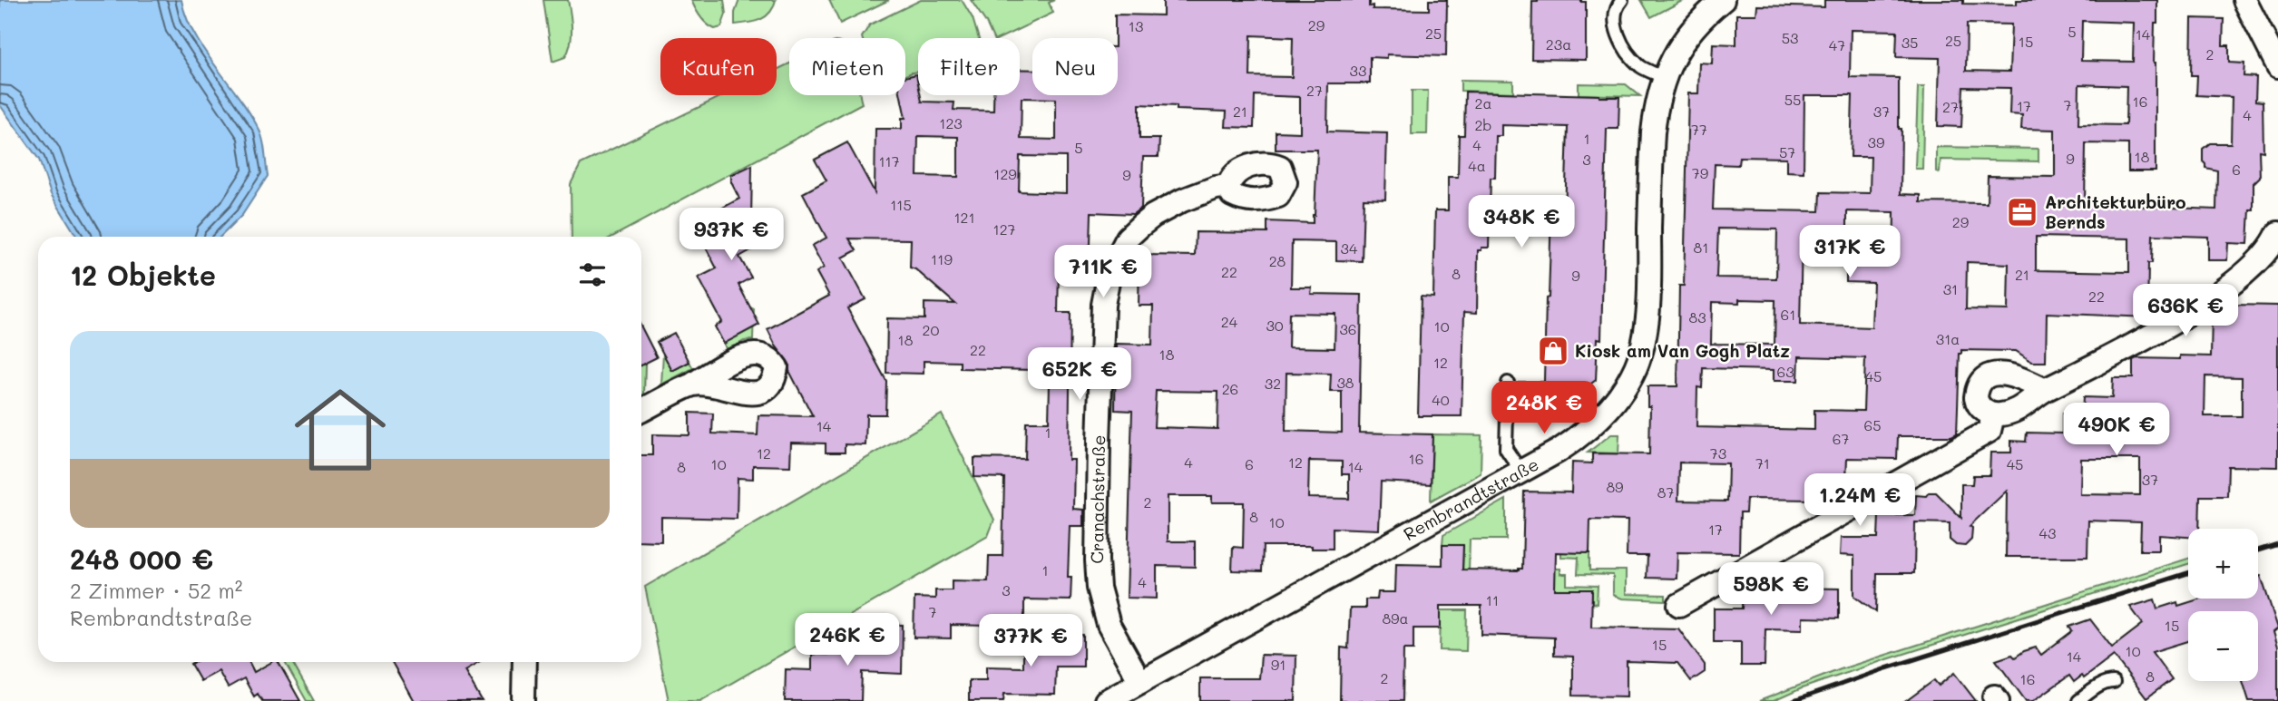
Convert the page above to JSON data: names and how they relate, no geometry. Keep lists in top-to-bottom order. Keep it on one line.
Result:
{"streets":{"street":["Cranachstraße","Rembrandtstraße"]},"crossings":[["Cranachstraße","Rembrandtstraße"]],"places":{"office":["Architekturbüro Bernds"],"shop":["Kiosk am Van Gogh Platz"]},"house_numbers":["29","13","5","25","14","53","25","15","35","23a","47","2","33","27","55","16","2a","7","17","27","21","37","4","123","2b","77","1","39","4","5","57","18","9","3","117","4a","6","79","129","9","115","121","29","127","81","34","119","28","22","8","21","9","31","22","61","83","24","30","10","36","20","31a","18","22","18","12","63","45","38","32","26","40","65","14","1","67","12","73","16","4","12","71","10","6","45","8","14","37","89","87","2","8","10","17","43","1","4","3","11","7","89a","15","15","10","14","91","8","2","16"],"page":{"chip":["Kaufen","Mieten","Filter","Neu"],"price":["348K €","937K €","317K €","711K €","636K €","652K €","248K €","490K €","1.24M €","598K €","246K €","377K €"],"heading":"12 Objekte","list":[{"name":"248 000 €","note":"2 Zimmer · 52 m² · Rembrandtstraße"}],"map_buttons":["+","−"]}}
